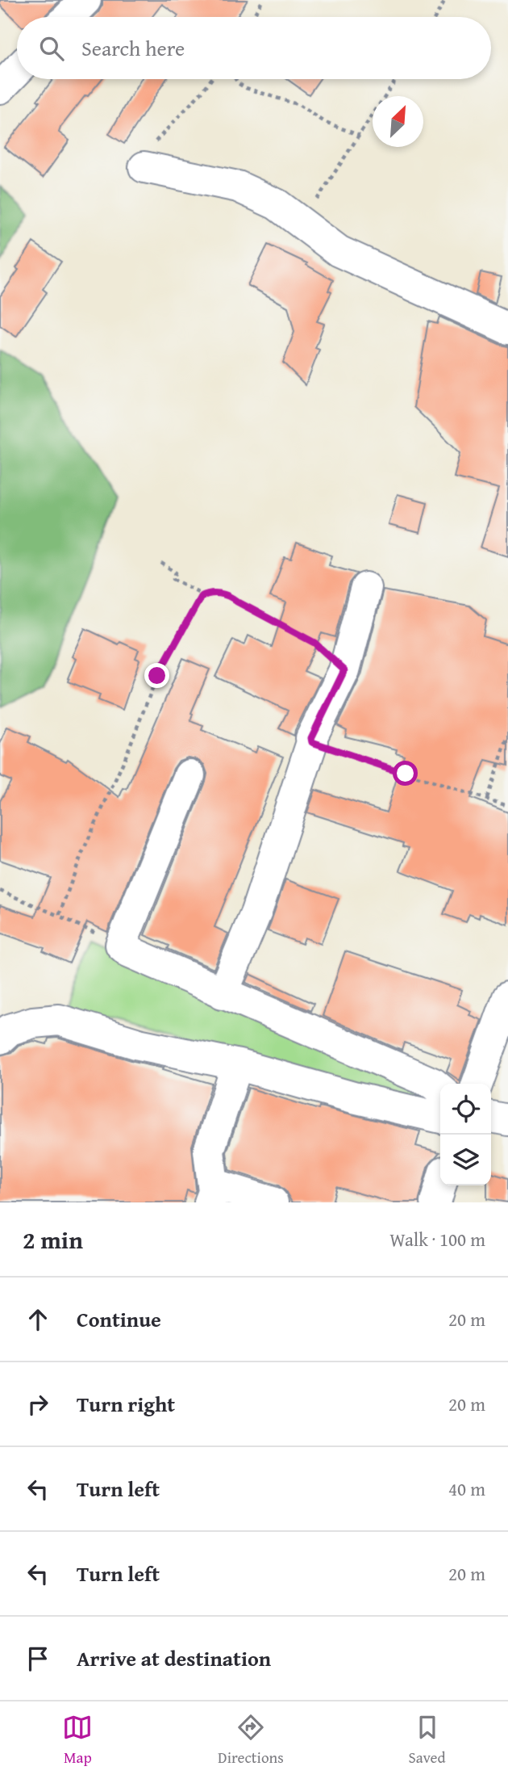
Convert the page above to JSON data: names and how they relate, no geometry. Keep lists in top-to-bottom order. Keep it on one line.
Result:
{"north":"top right","page":{"search":"Search here","heading":["2 min","Walk · 100 m"],"list":[["Continue","20 m"],["Turn right","20 m"],["Turn left","40 m"],["Turn left","20 m"],"Arrive at destination"],"nav":["Map","Directions","Saved"]}}
